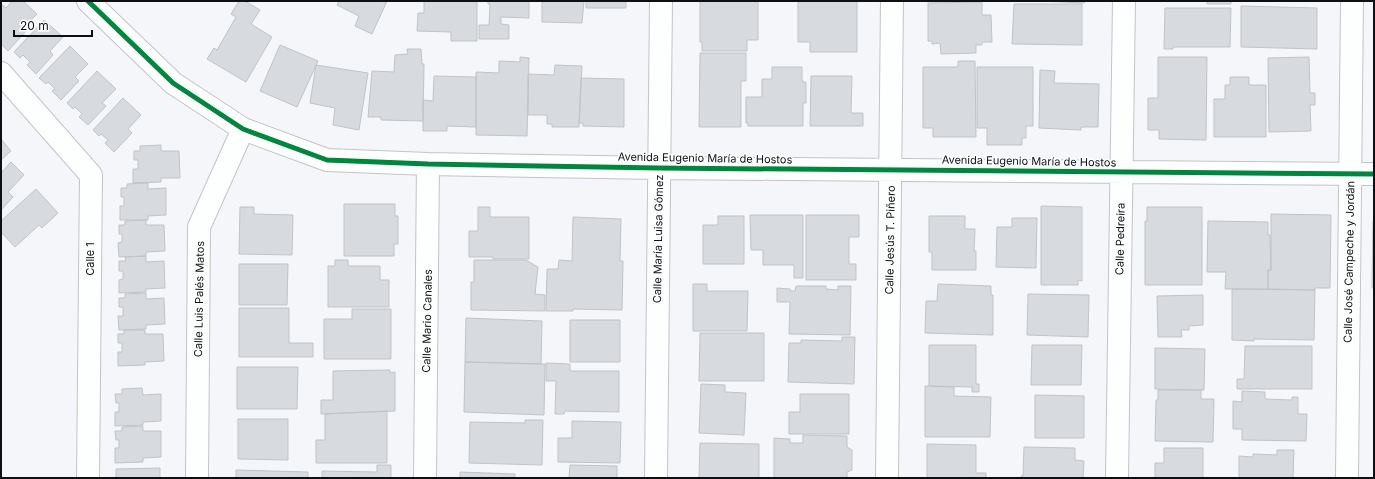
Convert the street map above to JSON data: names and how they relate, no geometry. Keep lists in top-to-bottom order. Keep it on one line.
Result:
{"streets":{"street":["Avenida Eugenio María de Hostos","Calle María Luisa Gómez","Calle Pedreira","Calle Jesús T. Piñero","Calle 1","Calle José Campeche y Jordán","Calle Luis Palés Matos","Calle Mario Canales"]},"crossings":[["Avenida Eugenio María de Hostos","Calle María Luisa Gómez"],["Avenida Eugenio María de Hostos","Calle Pedreira"],["Avenida Eugenio María de Hostos","Calle Jesús T. Piñero"],["Avenida Eugenio María de Hostos","Calle José Campeche y Jordán"],["Avenida Eugenio María de Hostos","Calle Luis Palés Matos"],["Avenida Eugenio María de Hostos","Calle Mario Canales"]],"scale_bar":"20 m"}
